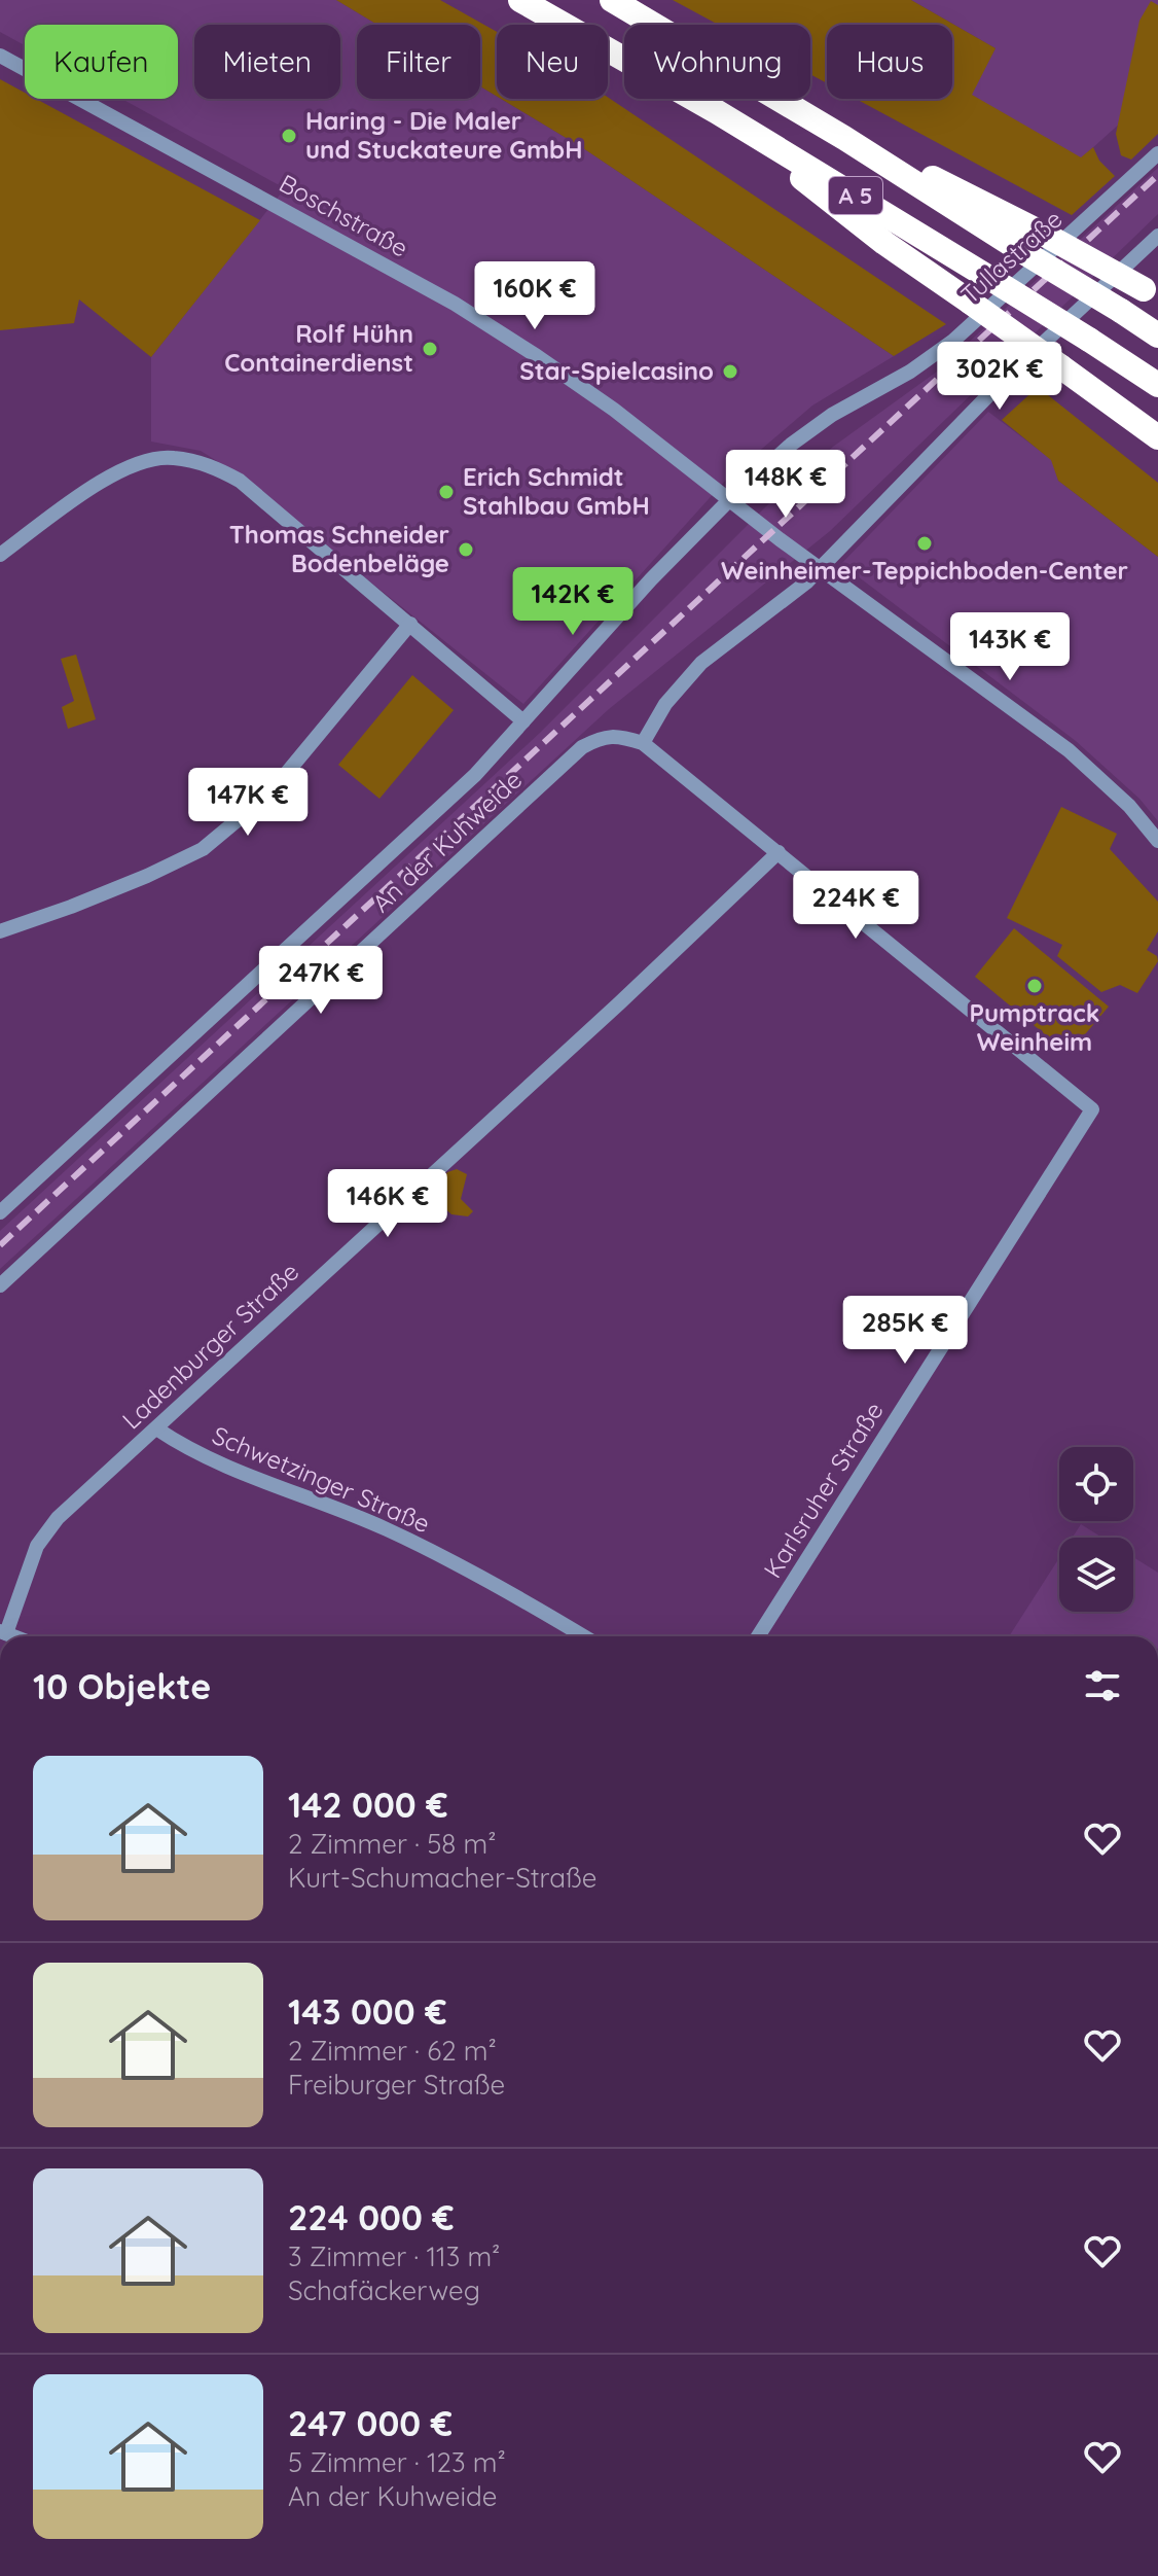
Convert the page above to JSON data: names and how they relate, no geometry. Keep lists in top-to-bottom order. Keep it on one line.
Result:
{"streets":{"highway":["A 5"],"street":["Boschstraße","Tullastraße","An der Kuhweide","Ladenburger Straße","Schwetzinger Straße","Karlsruher Straße"]},"crossings":[["Boschstraße","Tullastraße"],["Ladenburger Straße","Schwetzinger Straße"],["Ladenburger Straße","Karlsruher Straße"]],"places":["Haring - Die Maler und Stuckateure GmbH","Rolf Hühn Containerdienst","Star-Spielcasino","Erich Schmidt Stahlbau GmbH","Weinheimer-Teppichboden-Center","Thomas Schneider Bodenbeläge","Pumptrack Weinheim"],"page":{"chip":["Kaufen","Mieten","Filter","Neu","Wohnung","Haus"],"price":["160K €","302K €","148K €","142K €","143K €","147K €","224K €","247K €","146K €","285K €"],"heading":"10 Objekte","list":[{"name":"142 000 €","note":"2 Zimmer · 58 m² · Kurt-Schumacher-Straße"},{"name":"143 000 €","note":"2 Zimmer · 62 m² · Freiburger Straße"},{"name":"224 000 €","note":"3 Zimmer · 113 m² · Schafäckerweg"},{"name":"247 000 €","note":"5 Zimmer · 123 m² · An der Kuhweide"}]}}
